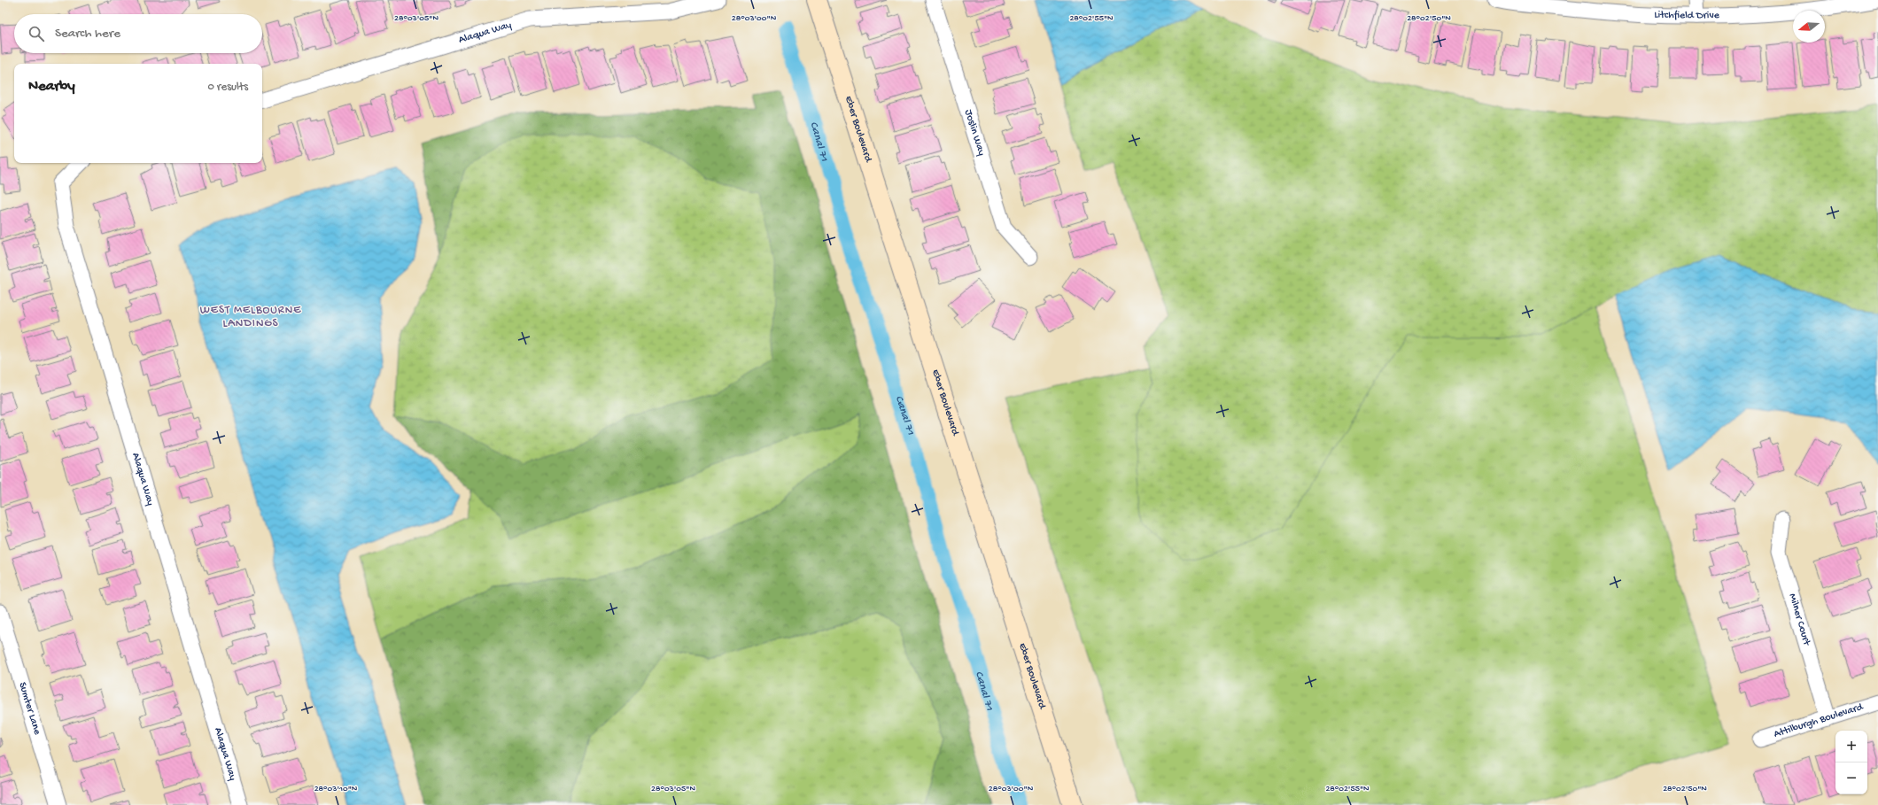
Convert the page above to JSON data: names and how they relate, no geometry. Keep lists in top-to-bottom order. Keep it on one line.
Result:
{"streets":{"street":["Litchfield Drive","Alaqua Way","Eber Boulevard","Joslin Way","Milner Court","Sumter Lane","Attilburgh Boulevard"]},"crossings":[["Milner Court","Attilburgh Boulevard"]],"districts":["WEST MELBOURNE LANDINGS"],"water":["Canal 71"],"north":"left","page":{"search":"Search here","heading":["Nearby","0 results"],"map_buttons":["+","−"]},"coordinates":["28°03'05\"N","28°03'00\"N","28°02'55\"N","28°02'50\"N","28°03'10\"N"]}
